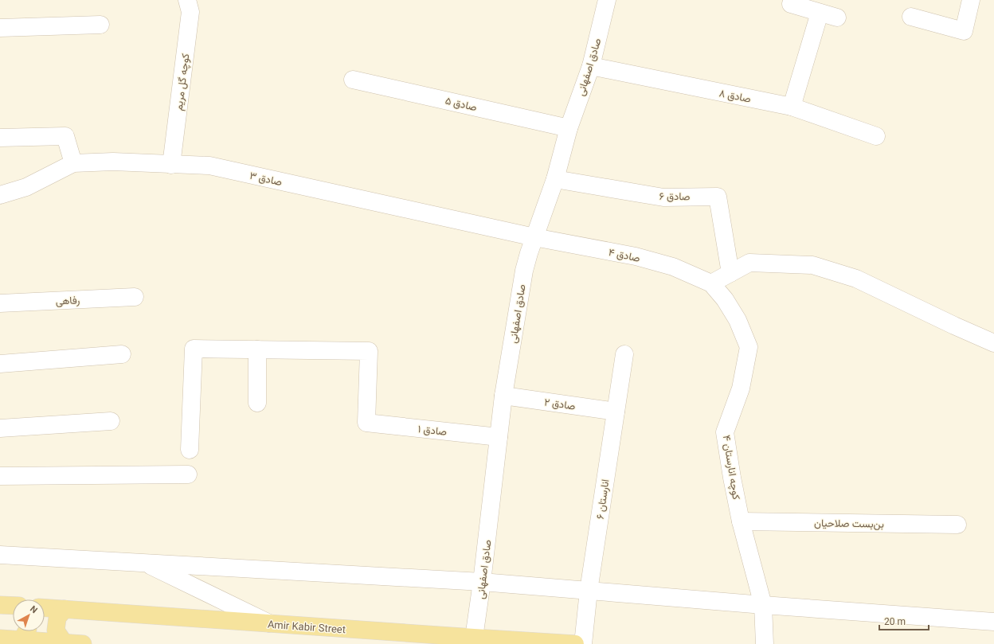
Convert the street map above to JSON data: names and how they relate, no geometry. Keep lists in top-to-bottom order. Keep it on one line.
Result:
{"streets":{"main road":["Amir Kabir Street"],"street":["صادق اصفهانی","کوچه گل مریم","صادق ۸","صادق ۵","صادق ۳","صادق ۶","صادق ۴","رفاهی","صادق ۲","صادق ۱","کوچه انارستان ۴","انارستان ۶","بن‌بست صلاحیان"]},"crossings":[["صادق اصفهانی","صادق ۸"],["صادق اصفهانی","صادق ۵"],["صادق اصفهانی","صادق ۳"],["صادق اصفهانی","صادق ۶"],["صادق اصفهانی","صادق ۴"],["صادق اصفهانی","صادق ۲"],["صادق اصفهانی","صادق ۱"],["صادق اصفهانی","Amir Kabir Street"],["کوچه گل مریم","صادق ۳"],["صادق ۳","صادق ۴"],["صادق ۴","کوچه انارستان ۴"],["صادق ۲","انارستان ۶"],["کوچه انارستان ۴","بن‌بست صلاحیان"]],"scale_bar":"20 m","north":"top right"}
